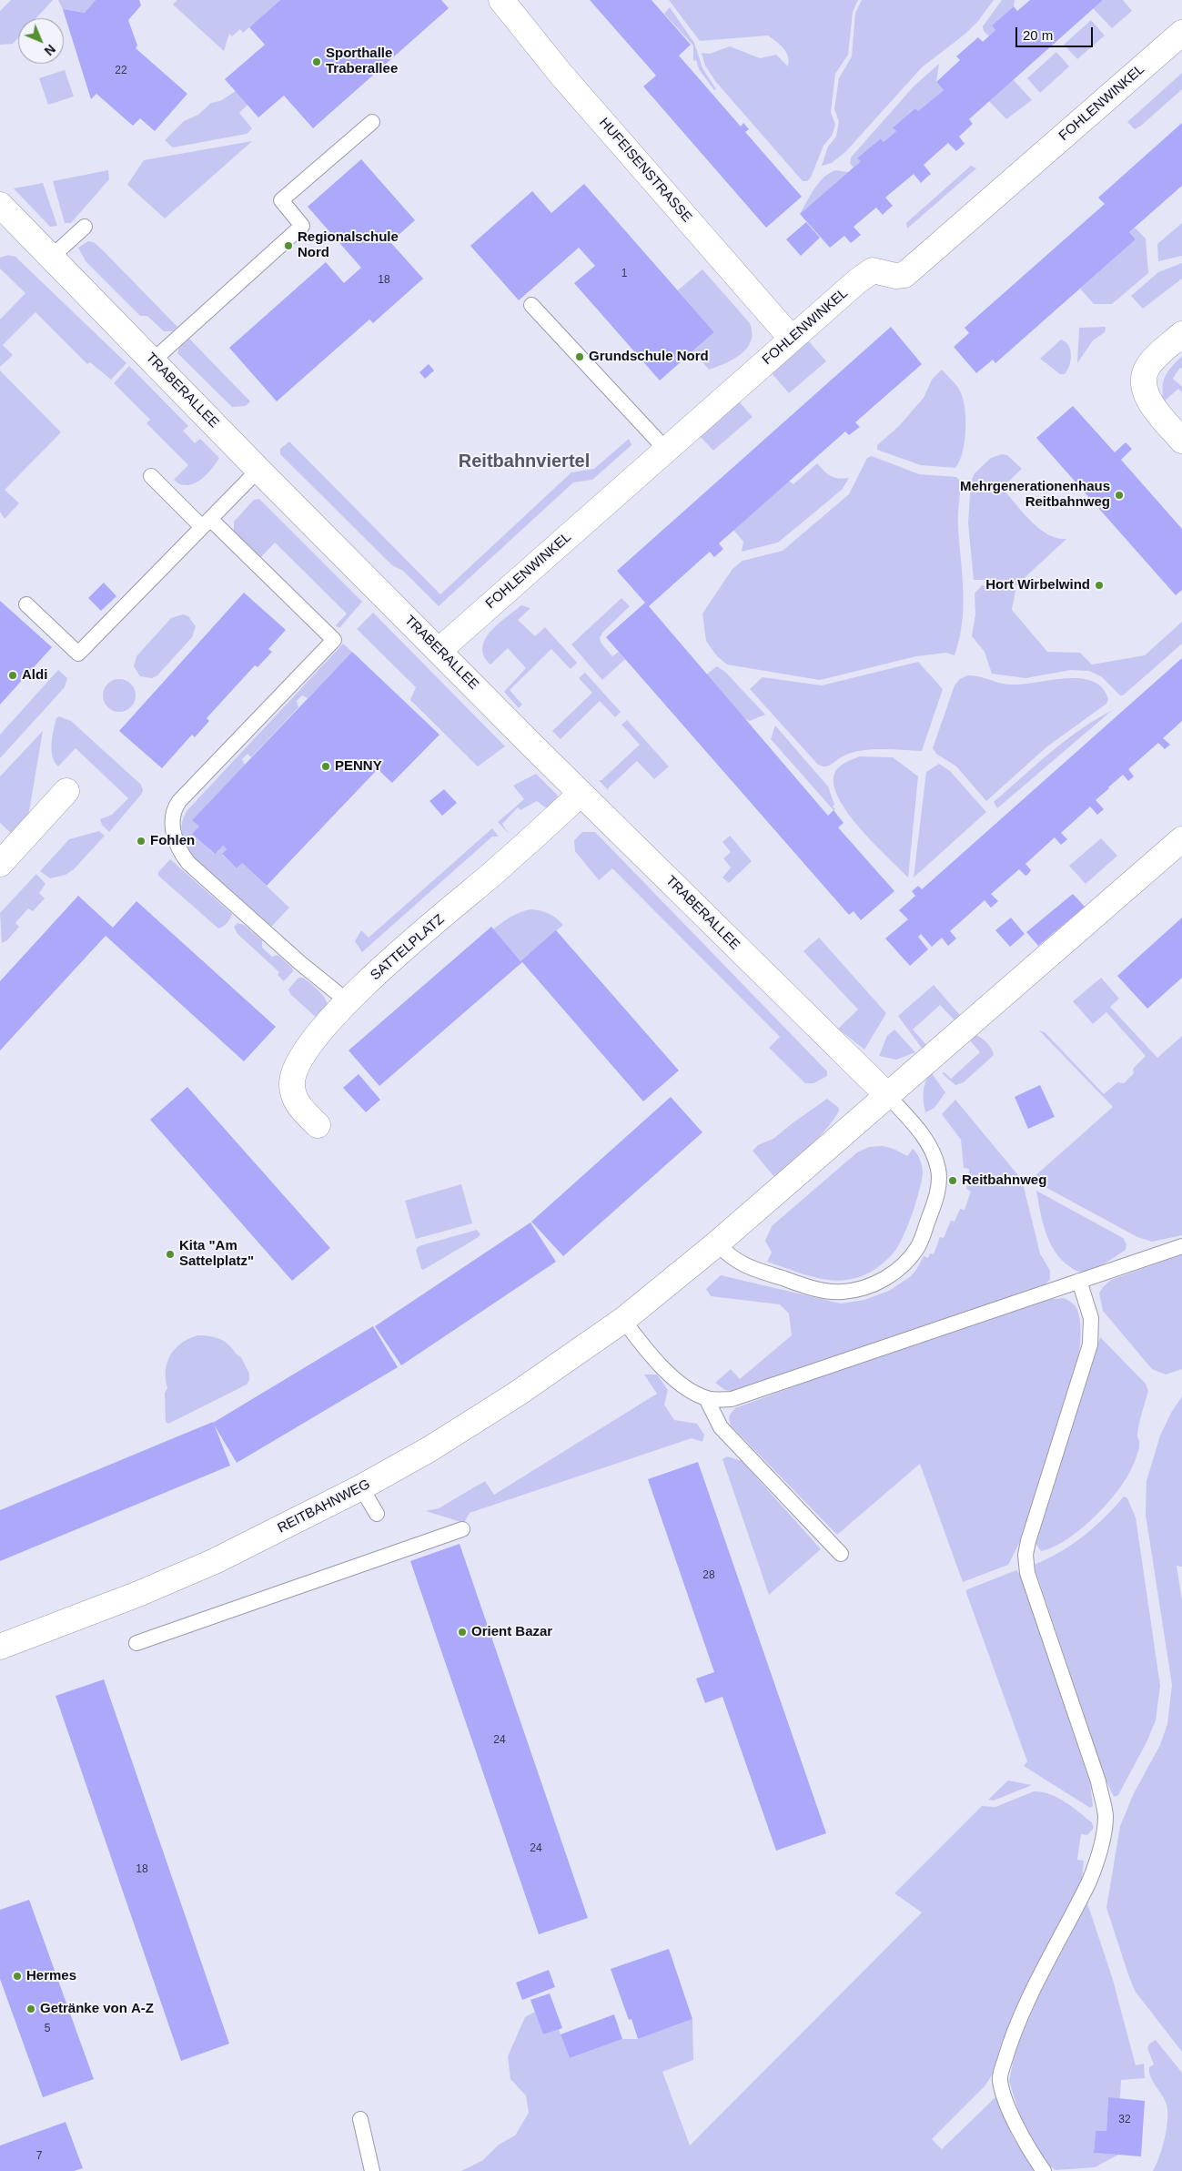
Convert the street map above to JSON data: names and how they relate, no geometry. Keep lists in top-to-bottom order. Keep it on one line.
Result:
{"streets":{"street":["FOHLENWINKEL","HUFEISENSTRASSE","TRABERALLEE","SATTELPLATZ","REITBAHNWEG"]},"crossings":[["FOHLENWINKEL","HUFEISENSTRASSE"],["FOHLENWINKEL","TRABERALLEE"],["TRABERALLEE","SATTELPLATZ"],["TRABERALLEE","REITBAHNWEG"]],"districts":["Reitbahnviertel"],"places":["Sporthalle Traberallee","Regionalschule Nord","Grundschule Nord","Mehrgenerationenhaus Reitbahnweg","Hort Wirbelwind","Aldi","PENNY","Fohlen","Reitbahnweg","Kita \"Am Sattelplatz\"","Orient Bazar","Hermes","Getränke von A-Z"],"house_numbers":["22","1","18","28","24","24","18","5","32","7"],"scale_bar":"20 m","north":"bottom right"}
